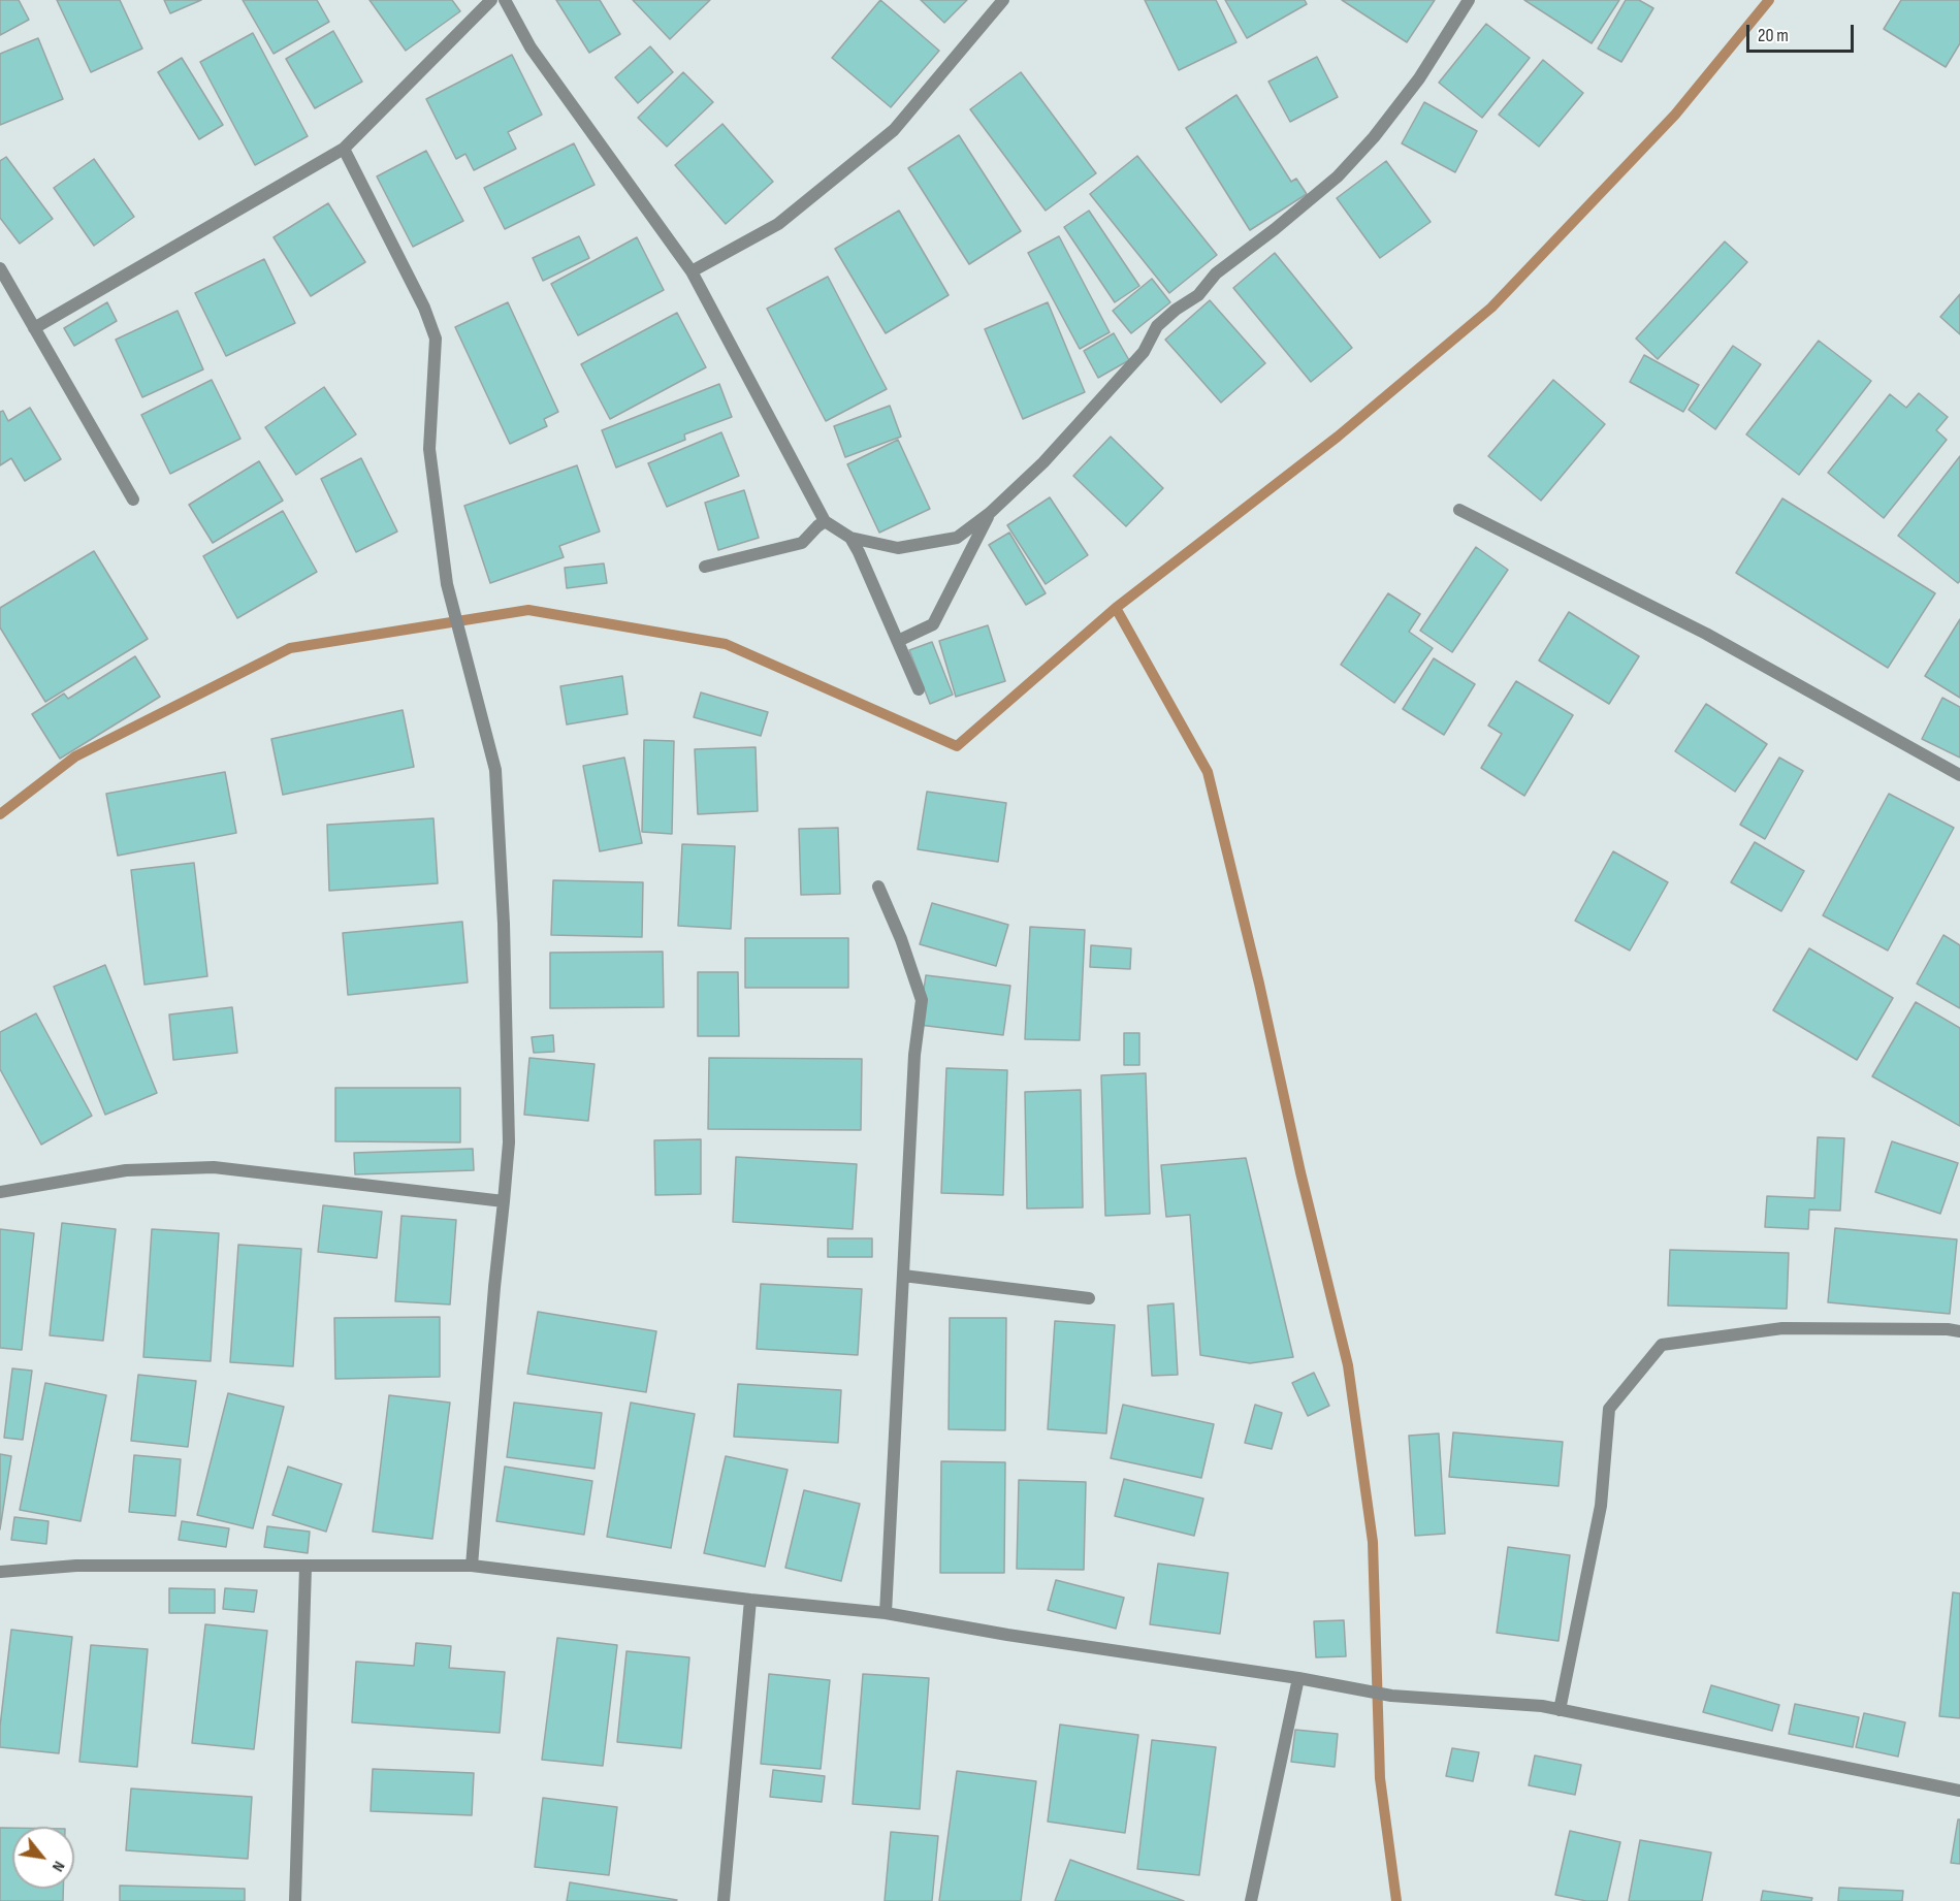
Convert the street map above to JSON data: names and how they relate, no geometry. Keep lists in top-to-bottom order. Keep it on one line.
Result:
{"scale_bar":"20 m","north":"bottom right"}
